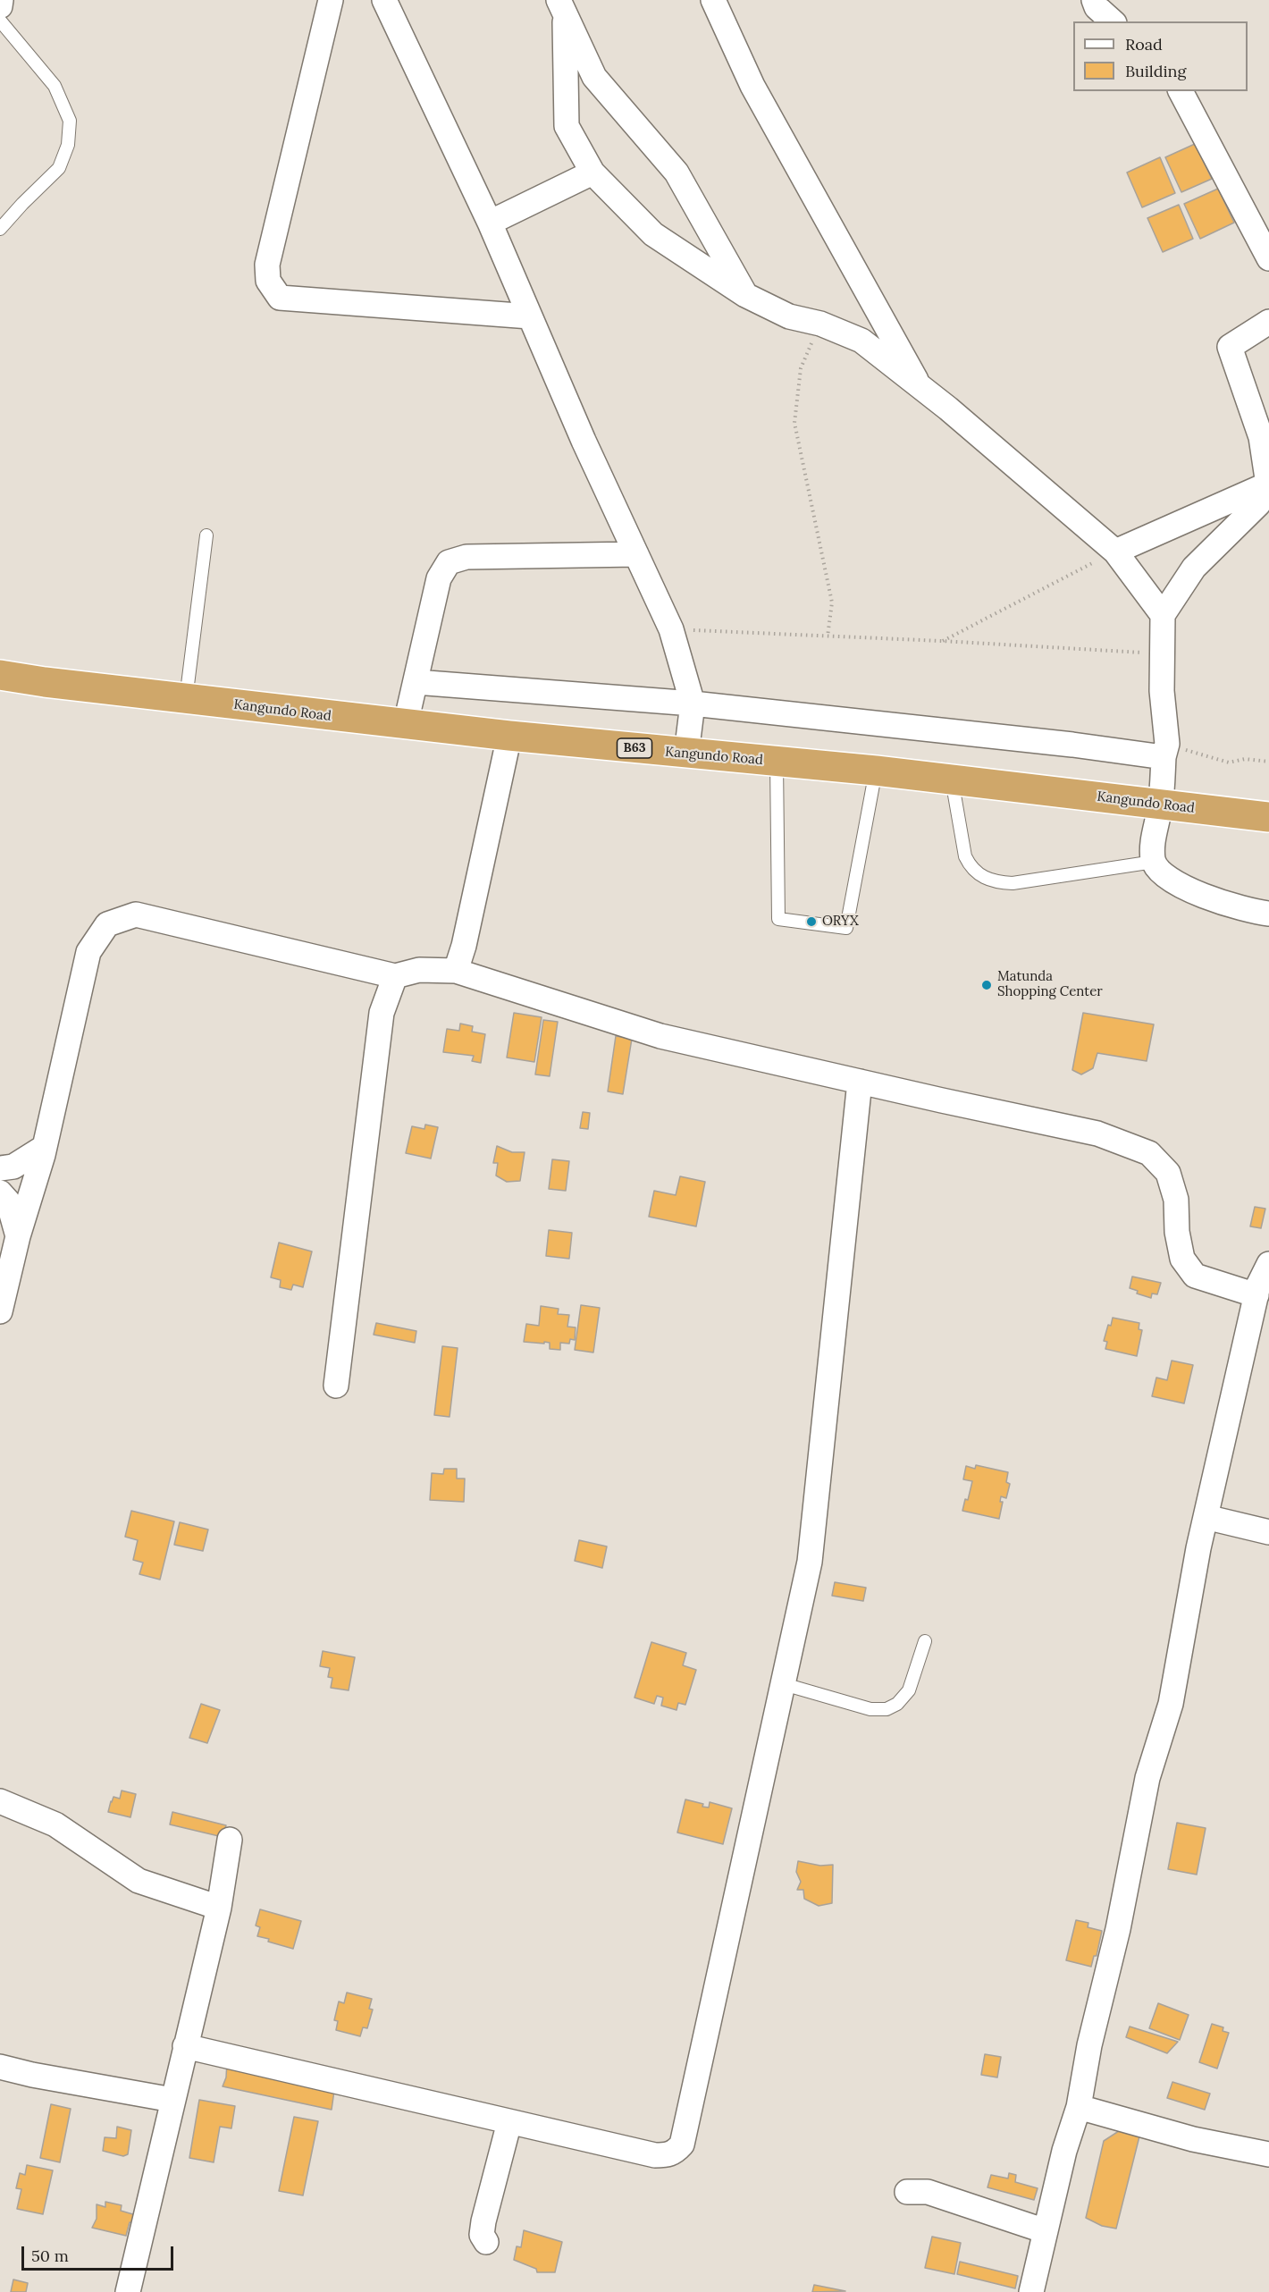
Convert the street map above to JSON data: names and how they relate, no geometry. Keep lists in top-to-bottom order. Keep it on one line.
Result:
{"streets":{"highway":["Kangundo Road","B63"]},"places":["ORYX","Matunda Shopping Center"],"legend":["Road","Building"],"scale_bar":"50 m"}
